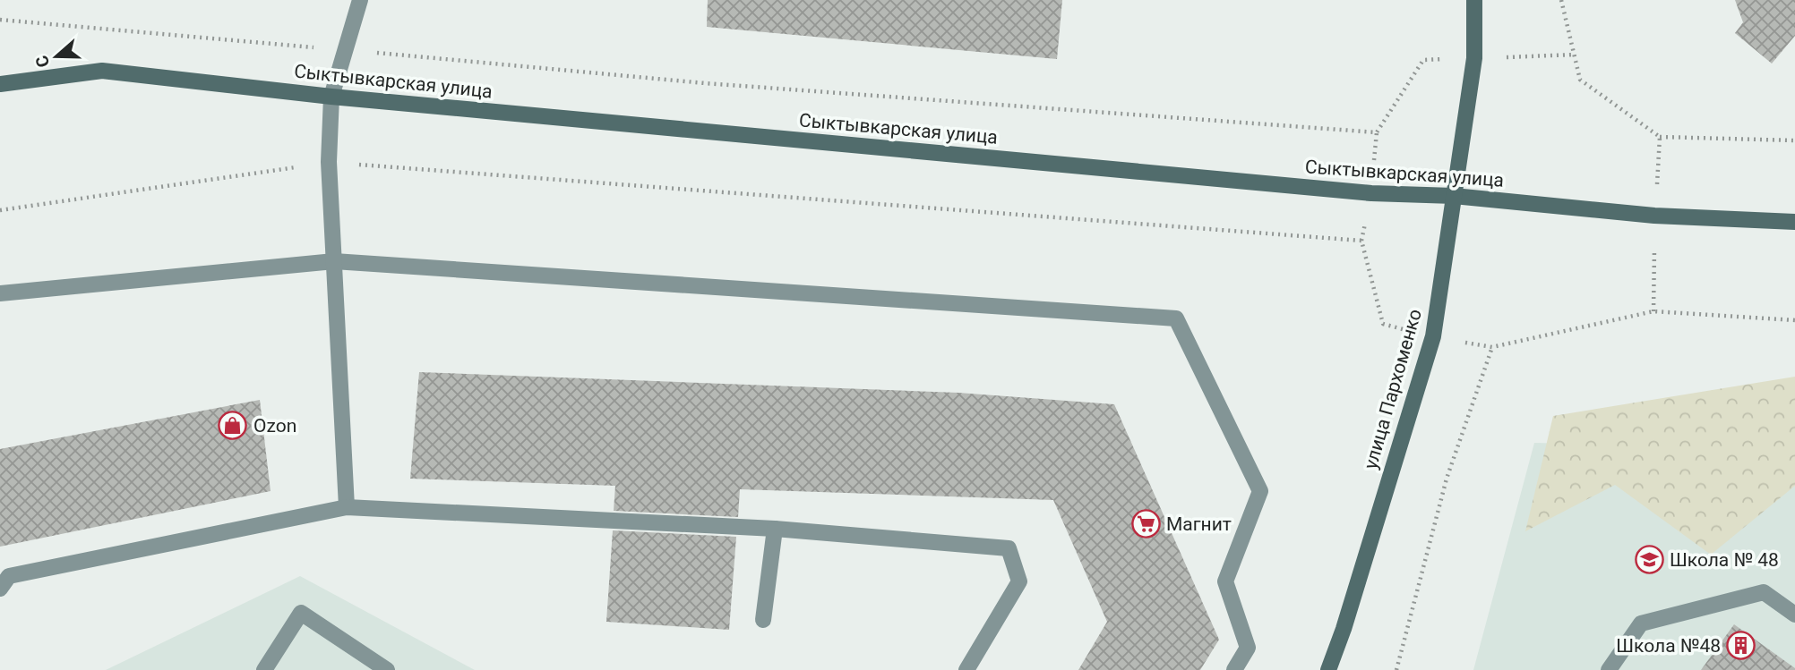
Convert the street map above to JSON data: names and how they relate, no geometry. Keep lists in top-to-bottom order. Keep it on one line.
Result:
{"streets":{"main road":["Сыктывкарская улица","улица Пархоменко"]},"crossings":[["Сыктывкарская улица","улица Пархоменко"]],"places":{"shop":["Ozon"],"supermarket":["Магнит"],"school or university":["Школа № 48"],"building":["Школа №48"]},"north":"left"}
